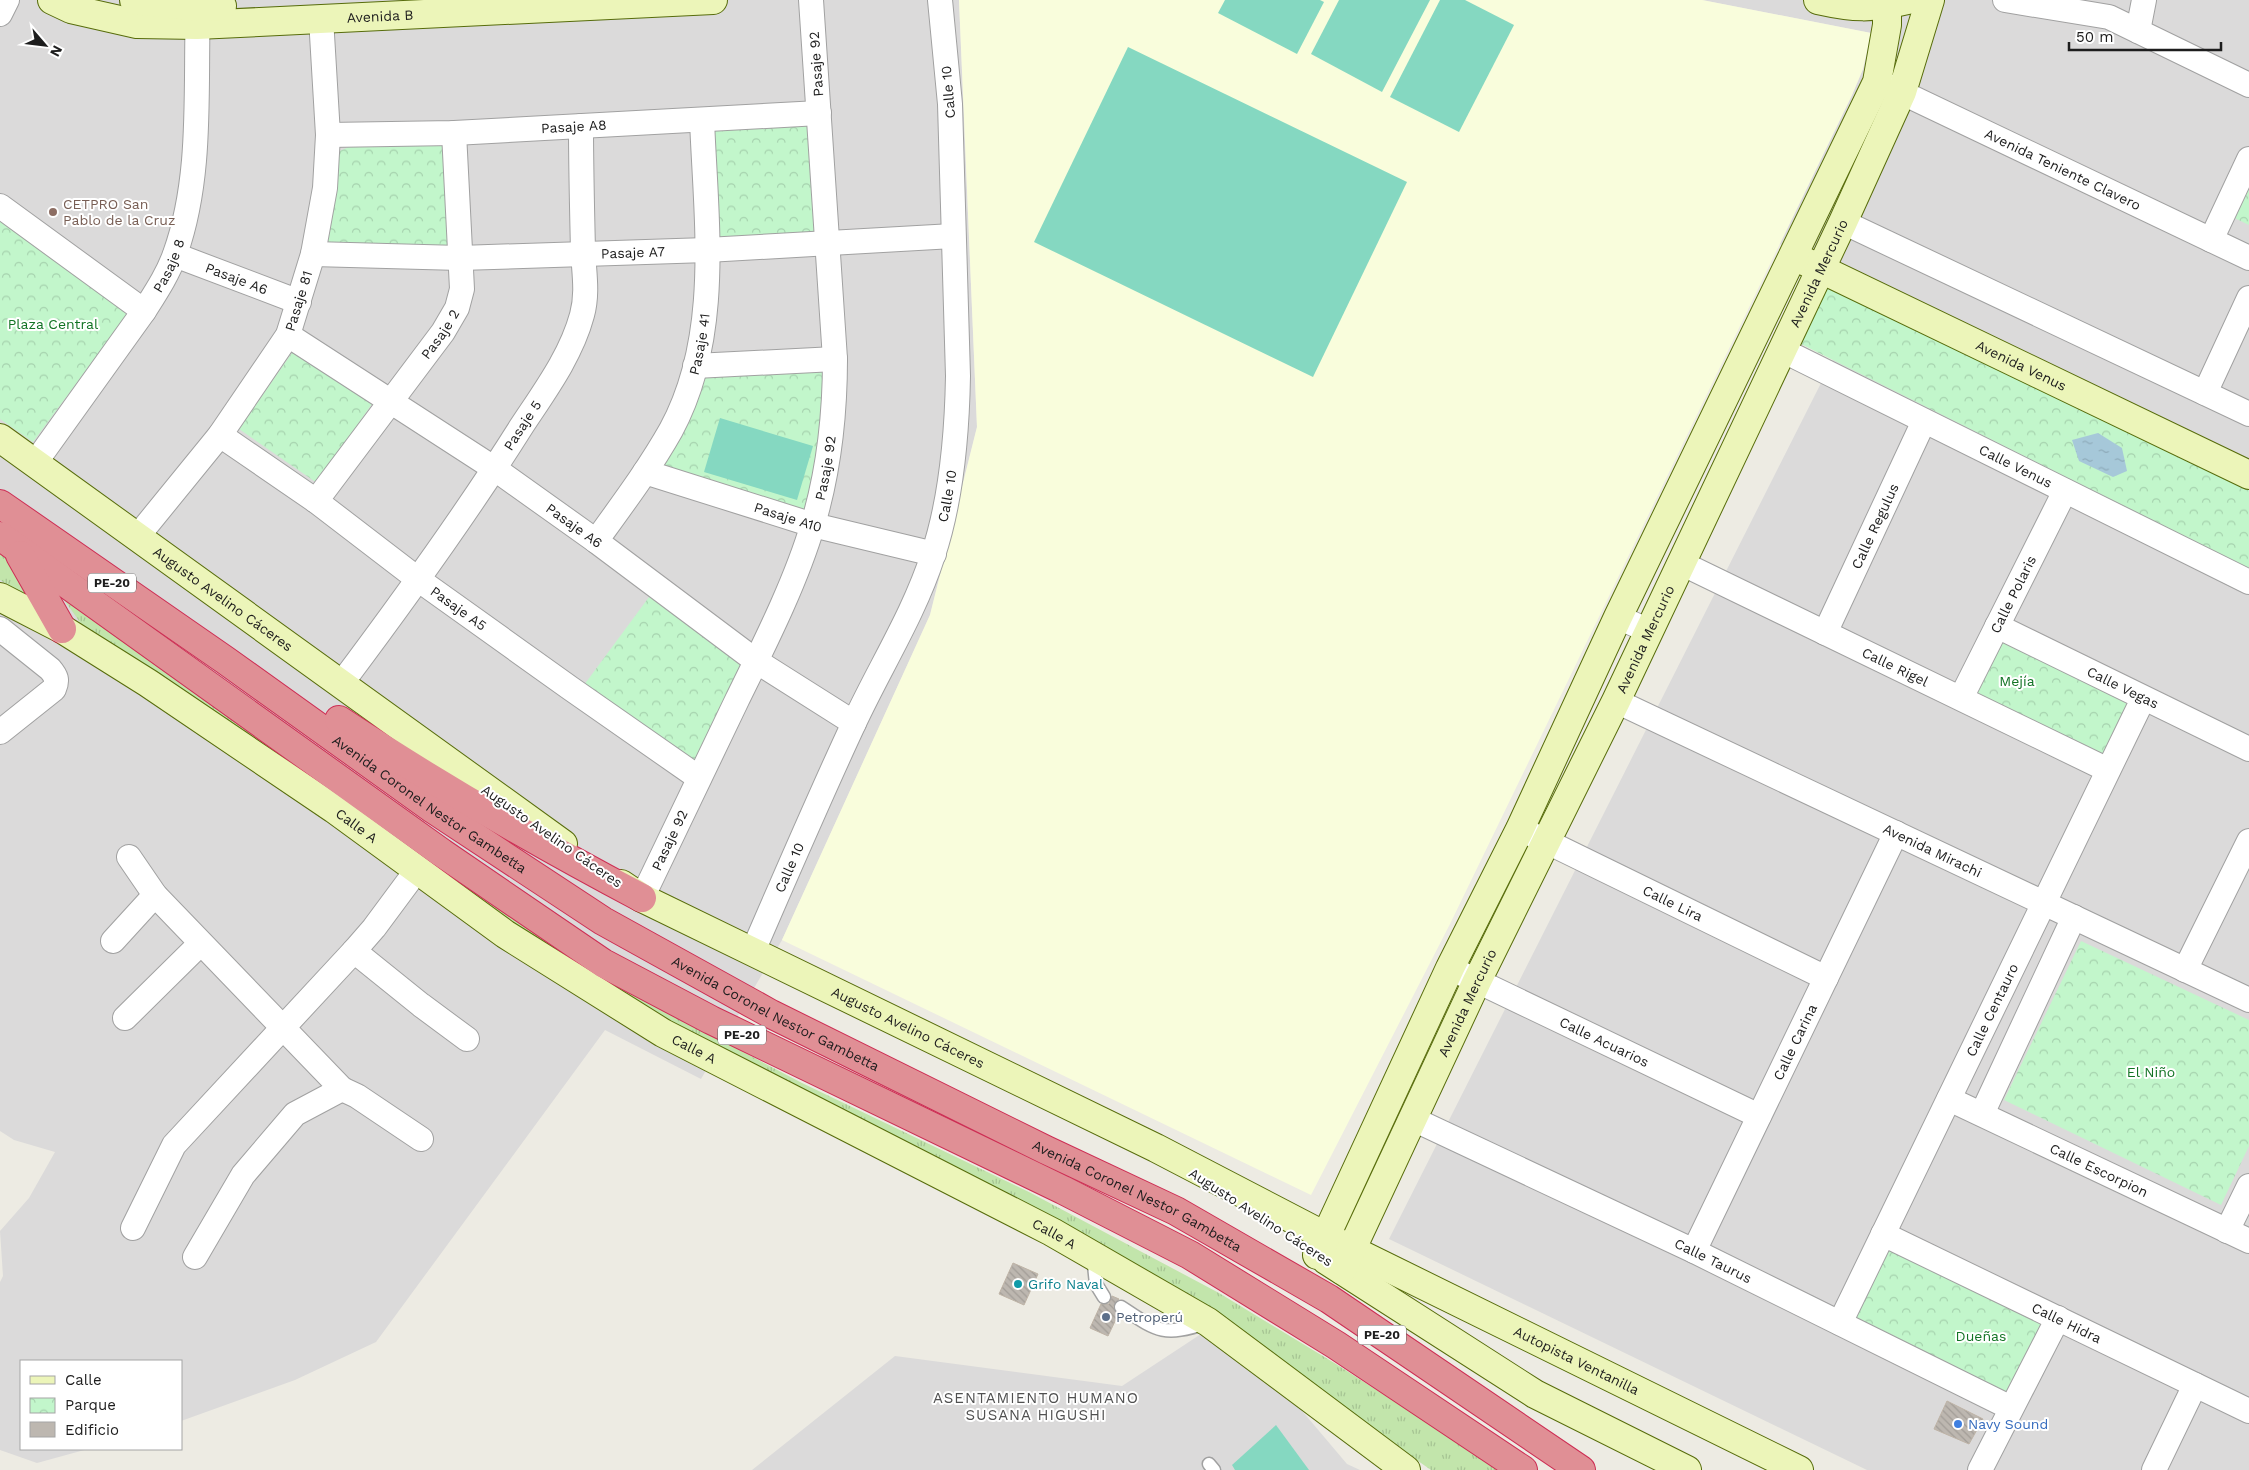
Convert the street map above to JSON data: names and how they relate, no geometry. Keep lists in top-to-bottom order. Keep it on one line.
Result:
{"streets":{"highway":["PE-20","Avenida Coronel Nestor Gambetta"],"street":["Avenida B","Pasaje 92","Calle 10","Pasaje A8","Avenida Teniente Clavero","Pasaje A7","Pasaje 8","Avenida Mercurio","Pasaje A6","Pasaje 81","Pasaje 2","Pasaje 41","Avenida Venus","Pasaje 5","Calle Venus","Pasaje A10","Calle Regulus","Calle Polaris","Augusto Avelino Cáceres","Pasaje A5","Calle Rigel","Calle Vegas","Calle A","Avenida Mirachi","Calle Lira","Calle Centauro","Calle Acuarios","Calle Carina","Calle Escorpion","Calle Taurus","Calle Hidra","Autopista Ventanilla"]},"crossings":[["Avenida B","Pasaje 8"],["Avenida B","Pasaje 81"],["Pasaje 92","Pasaje A8"],["Pasaje 92","Pasaje A7"],["Pasaje 92","Pasaje A6"],["Pasaje 92","Pasaje A10"],["Pasaje 92","Augusto Avelino Cáceres"],["Pasaje 92","Pasaje A5"],["Calle 10","Pasaje A7"],["Calle 10","Pasaje A6"],["Calle 10","Pasaje A10"],["Calle 10","Augusto Avelino Cáceres"],["Pasaje A8","Pasaje 81"],["Pasaje A8","Pasaje 2"],["Pasaje A8","Pasaje 41"],["Pasaje A8","Pasaje 5"],["Avenida Teniente Clavero","Avenida Mercurio"],["Pasaje A7","Pasaje 81"],["Pasaje A7","Pasaje 2"],["Pasaje A7","Pasaje 41"],["Pasaje A7","Pasaje 5"],["Pasaje 8","Pasaje A6"],["Pasaje 8","Augusto Avelino Cáceres"],["Avenida Mercurio","Avenida Venus"],["Avenida Mercurio","Calle Venus"],["Avenida Mercurio","Augusto Avelino Cáceres"],["Avenida Mercurio","Calle Rigel"],["Avenida Mercurio","Avenida Mirachi"],["Avenida Mercurio","Calle Lira"],["Avenida Mercurio","Calle Acuarios"],["Avenida Mercurio","Calle Taurus"],["Avenida Mercurio","Autopista Ventanilla"],["Pasaje A6","Pasaje 81"],["Pasaje A6","Pasaje 2"],["Pasaje A6","Pasaje 41"],["Pasaje A6","Pasaje 5"],["Pasaje 81","Augusto Avelino Cáceres"],["Pasaje 81","Pasaje A5"],["Pasaje 2","Pasaje A5"],["Pasaje 41","Pasaje A10"],["Pasaje 5","Augusto Avelino Cáceres"],["Pasaje 5","Pasaje A5"],["Calle Venus","Calle Regulus"],["Calle Venus","Calle Polaris"],["Calle Regulus","Calle Rigel"],["Calle Polaris","Calle Rigel"],["Calle Polaris","Calle Vegas"],["Augusto Avelino Cáceres","Autopista Ventanilla"],["Calle Rigel","Calle Centauro"],["Calle Vegas","Calle Centauro"],["Avenida Mirachi","Calle Centauro"],["Avenida Mirachi","Calle Carina"],["Calle Lira","Calle Carina"],["Calle Centauro","Calle Escorpion"],["Calle Centauro","Calle Taurus"],["Calle Centauro","Calle Hidra"],["Calle Acuarios","Calle Carina"],["Calle Carina","Calle Taurus"]],"districts":["ASENTAMIENTO HUMANO SUSANA HIGUSHI"],"parks":["Plaza Central","Mejía","El Niño","Dueñas"],"places":["CETPRO San Pablo de la Cruz","Grifo Naval","Petroperú","Navy Sound"],"legend":["Calle","Parque","Edificio"],"scale_bar":"50 m","north":"bottom right"}
